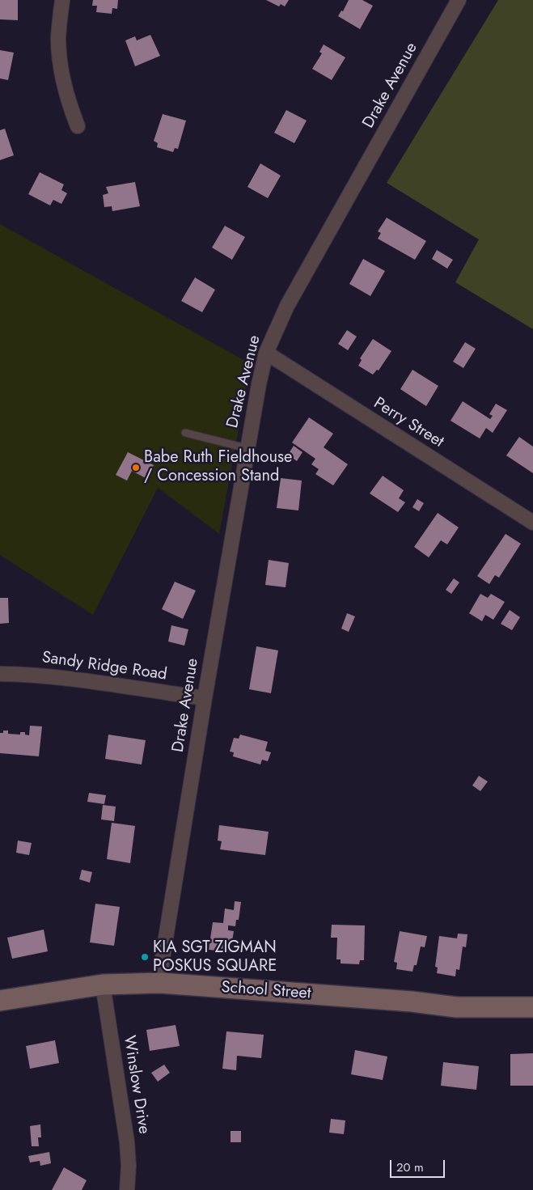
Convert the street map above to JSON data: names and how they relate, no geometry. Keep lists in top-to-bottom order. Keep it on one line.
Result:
{"streets":{"street":["Drake Avenue","Perry Street","Sandy Ridge Road","School Street","Winslow Drive"]},"crossings":[["Drake Avenue","Perry Street"],["Drake Avenue","Sandy Ridge Road"],["Drake Avenue","School Street"],["School Street","Winslow Drive"]],"places":["Babe Ruth Fieldhouse / Concession Stand","KIA SGT ZIGMAN POSKUS SQUARE"],"scale_bar":"20 m"}
